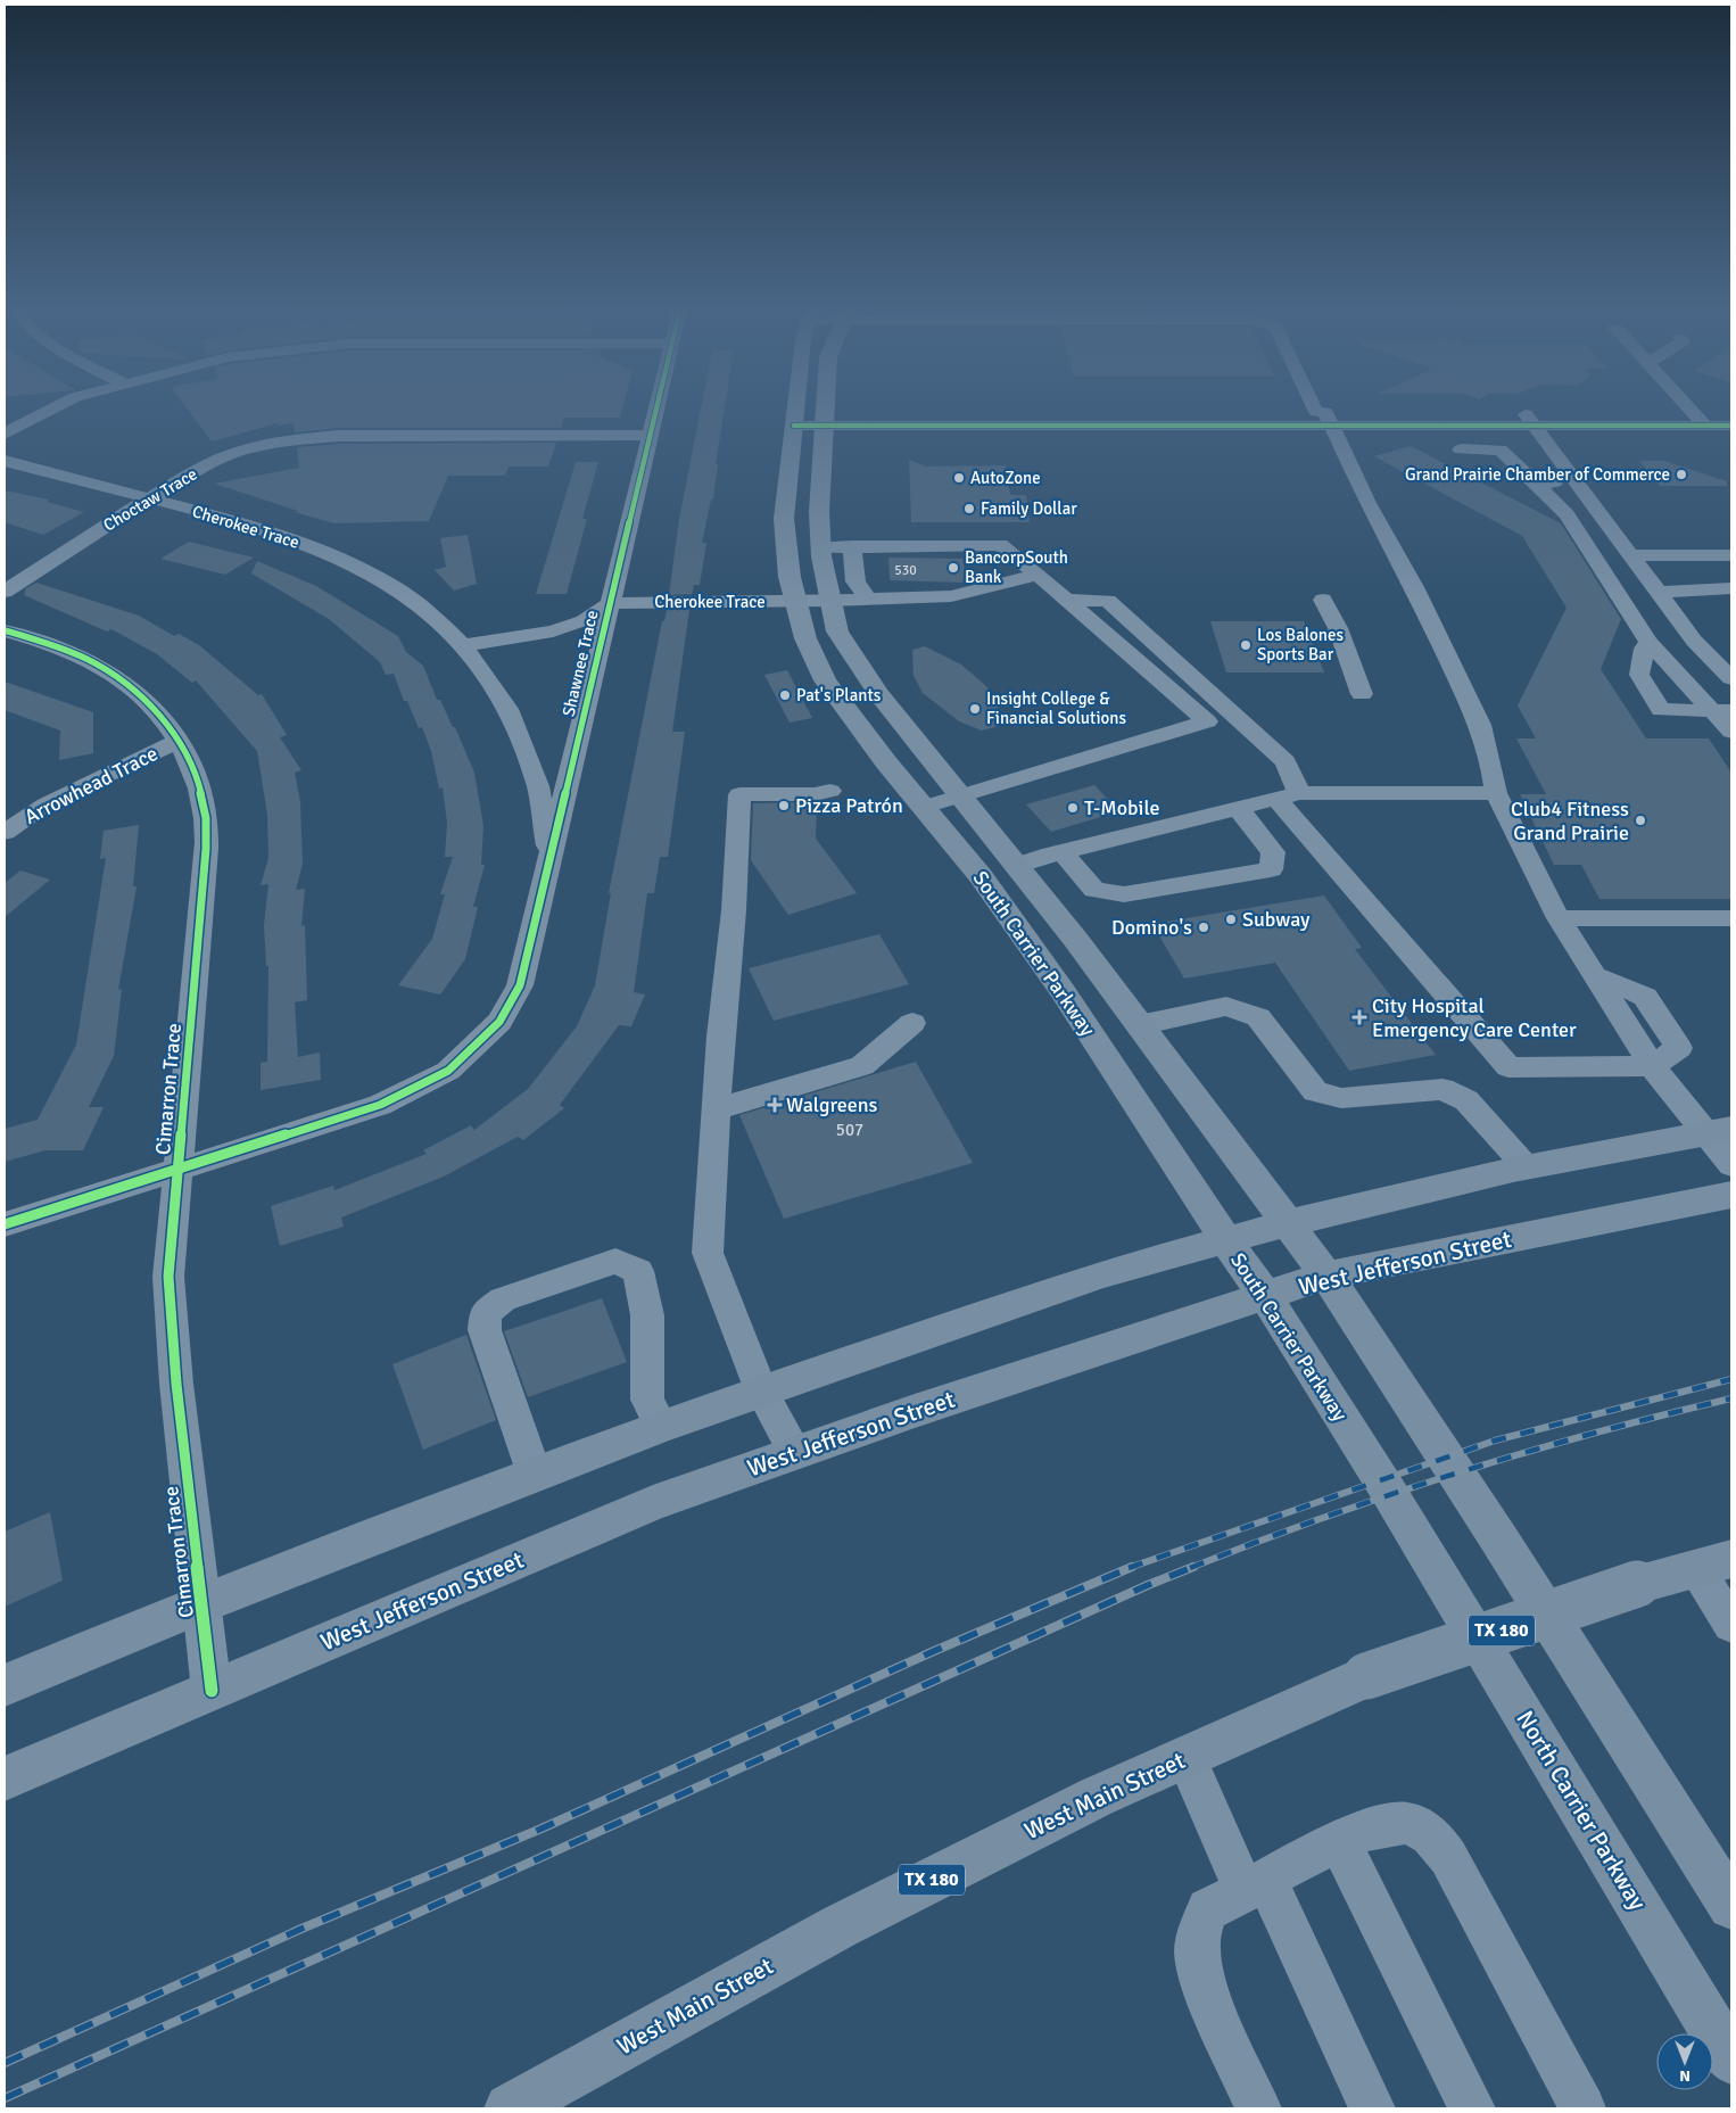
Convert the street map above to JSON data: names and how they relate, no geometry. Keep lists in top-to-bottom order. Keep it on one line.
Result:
{"streets":{"main road":["South Carrier Parkway","West Jefferson Street","TX 180","West Main Street","North Carrier Parkway"],"street":["Choctaw Trace","Cherokee Trace","Shawnee Trace","Arrowhead Trace","Cimarron Trace"]},"crossings":[["Choctaw Trace","Cherokee Trace"],["Choctaw Trace","Shawnee Trace"],["Cherokee Trace","Shawnee Trace"],["Cherokee Trace","South Carrier Parkway"],["Shawnee Trace","Cimarron Trace"],["Arrowhead Trace","Cimarron Trace"],["South Carrier Parkway","West Jefferson Street"],["South Carrier Parkway","North Carrier Parkway"],["Cimarron Trace","West Jefferson Street"]],"places":{"other":["Grand Prairie Chamber of Commerce","AutoZone","Family Dollar","BancorpSouth Bank","Los Balones Sports Bar","Pat's Plants","Insight College & Financial Solutions","Pizza Patrón","T-Mobile","Club4 Fitness Grand Prairie","Subway","Domino's"],"health":["City Hospital Emergency Care Center","Walgreens"]},"house_numbers":["530","507"],"north":"bottom"}
